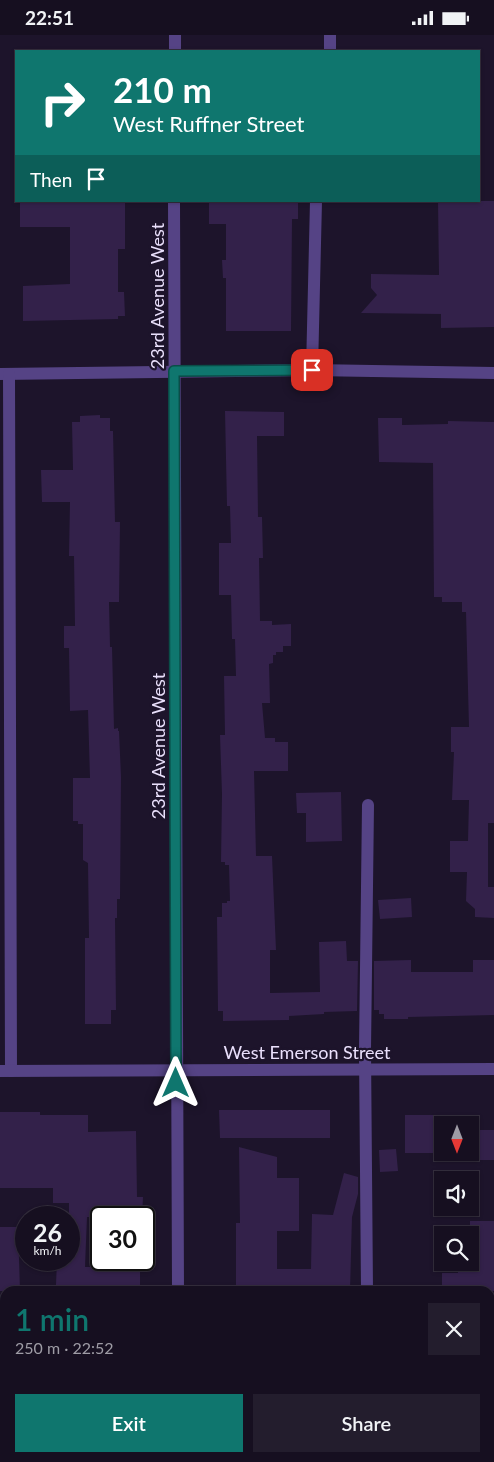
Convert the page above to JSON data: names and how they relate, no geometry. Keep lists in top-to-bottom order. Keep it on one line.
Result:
{"streets":{"street":["23rd Avenue West","West Emerson Street"]},"crossings":[["23rd Avenue West","West Emerson Street"]],"north":"bottom","page":{"status":"22:51","turn":["210 m","West Ruffner Street"],"then":"Then","speed":"26 km/h","limit":"30","heading":["1 min","250 m · 22:52"],"buttons":["Exit","Share"]}}
